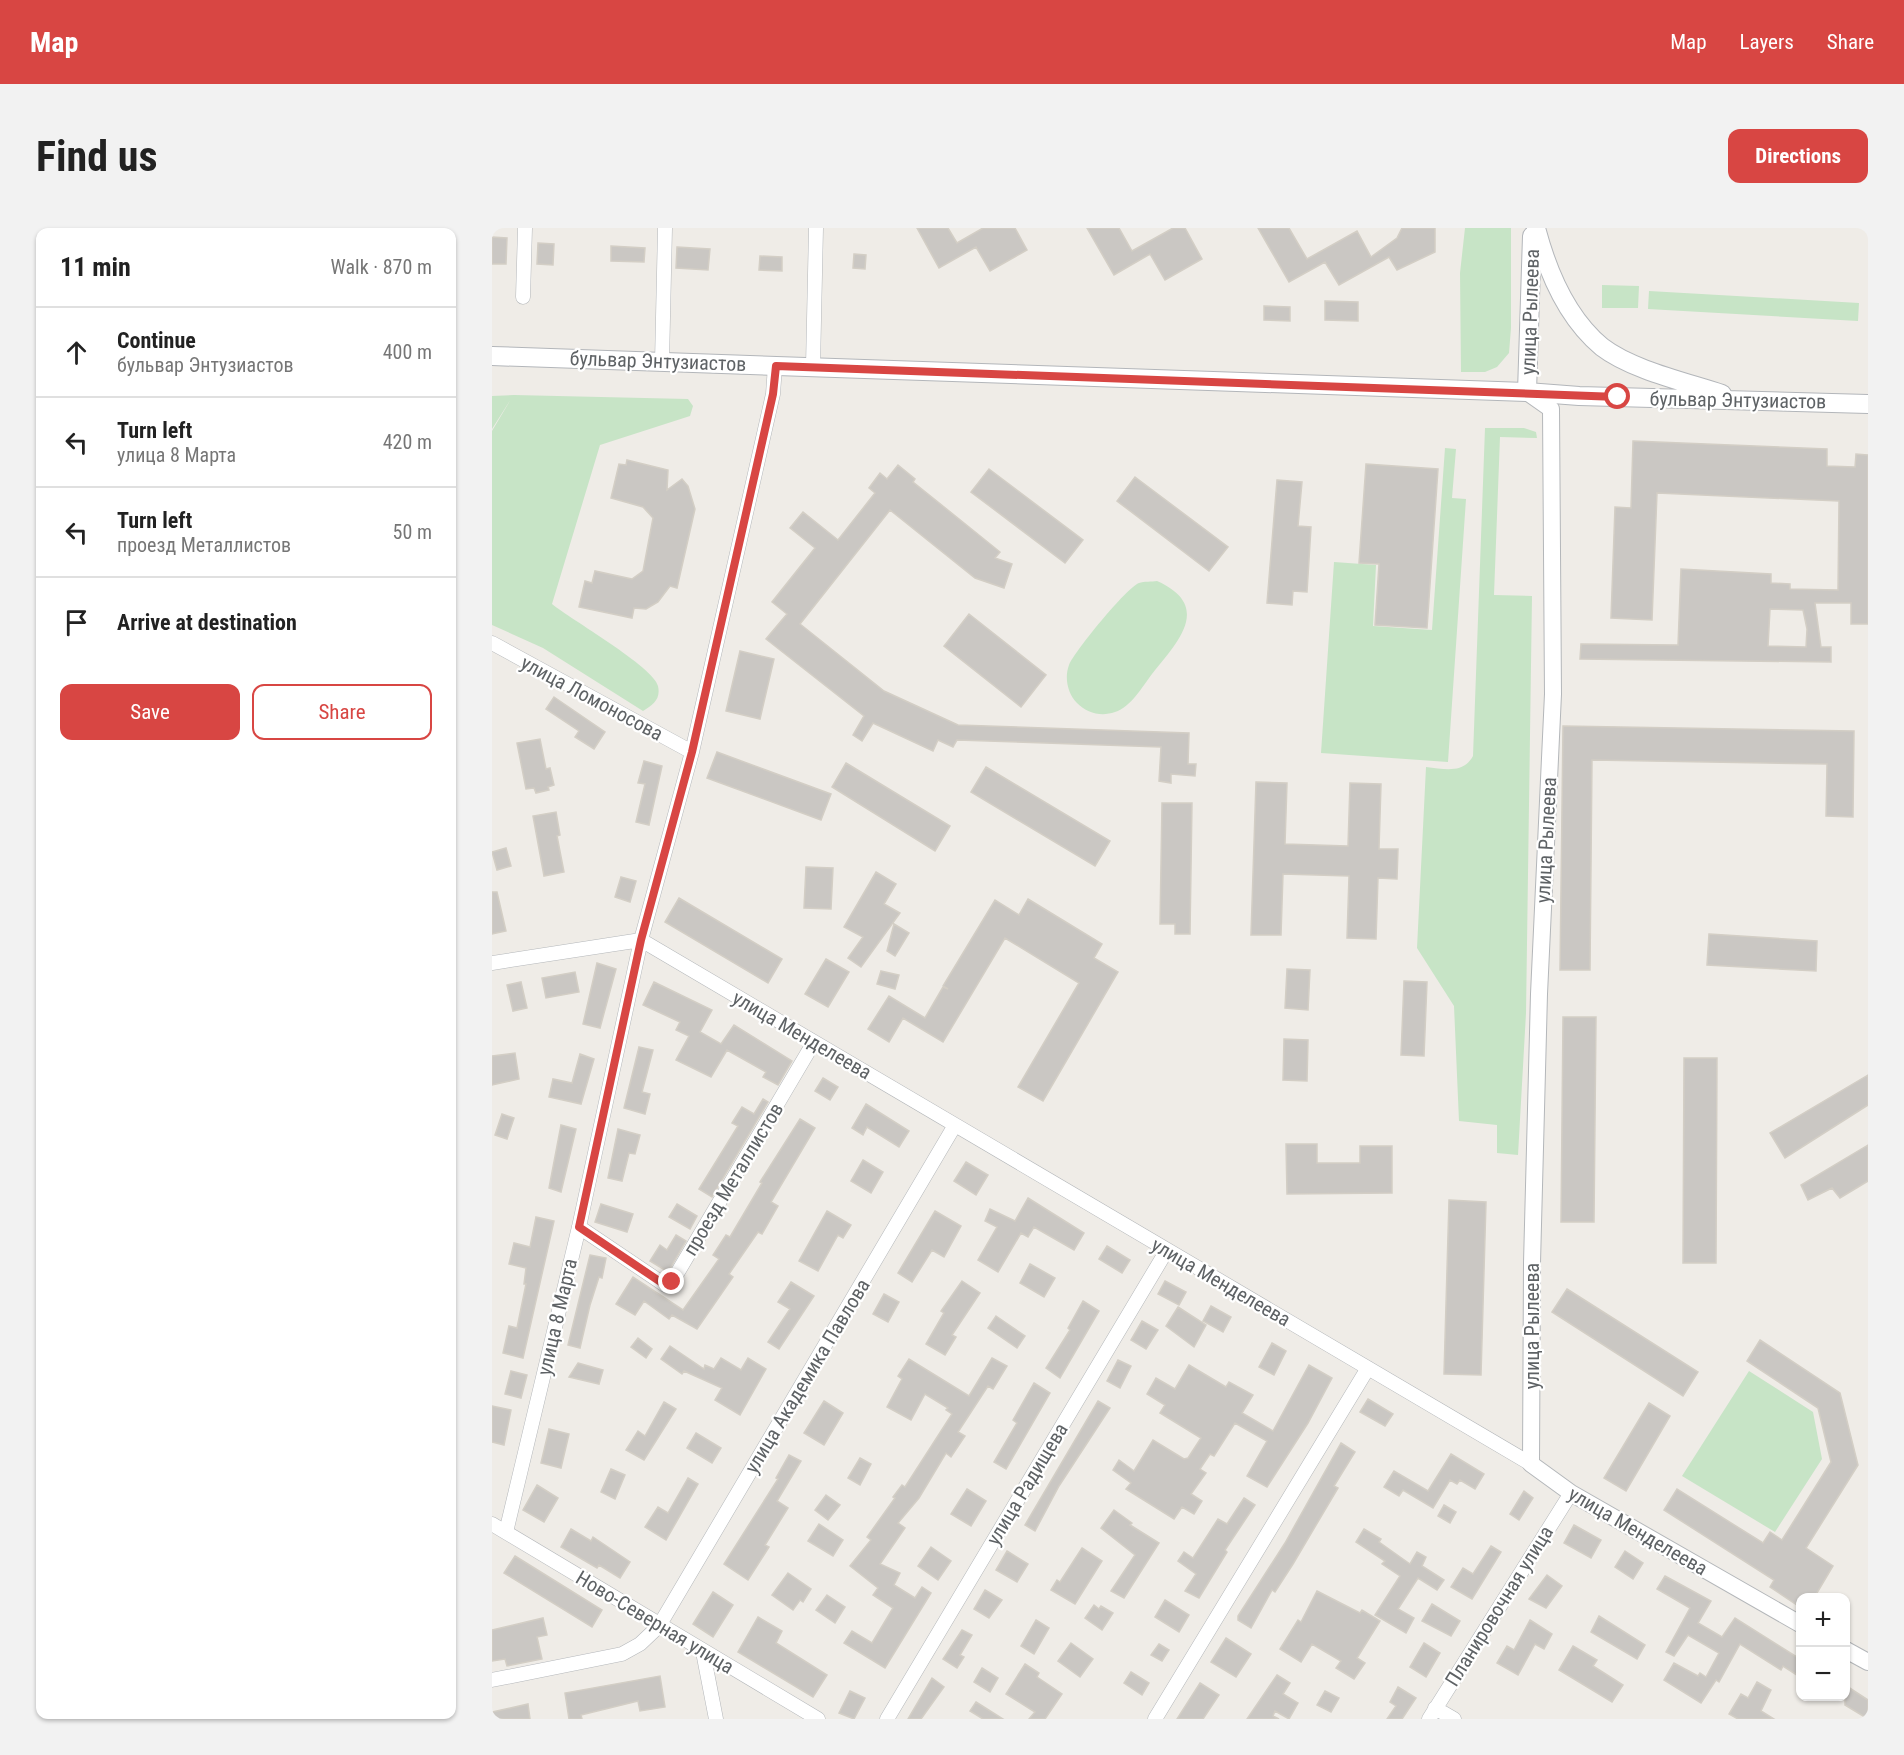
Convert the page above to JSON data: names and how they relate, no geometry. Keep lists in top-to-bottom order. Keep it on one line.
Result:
{"streets":{"main road":["улица Рылеева","бульвар Энтузиастов"],"street":["улица Ломоносова","улица Менделеева","проезд Металлистов","улица 8 Марта","улица Академика Павлова","улица Радищева","Планировочная улица","Ново-Северная улица"]},"crossings":[["улица Рылеева","бульвар Энтузиастов"],["улица Рылеева","улица Менделеева"],["бульвар Энтузиастов","улица 8 Марта"],["улица Ломоносова","улица 8 Марта"],["улица Менделеева","проезд Металлистов"],["улица Менделеева","улица 8 Марта"],["улица Менделеева","улица Академика Павлова"],["улица Менделеева","улица Радищева"],["улица Менделеева","Планировочная улица"],["проезд Металлистов","улица 8 Марта"],["улица 8 Марта","Ново-Северная улица"],["улица Академика Павлова","Ново-Северная улица"]],"page":{"header":"Map","nav":["Map","Layers","Share"],"buttons":["Directions",["Save","Share"]],"title":"Find us","heading":["11 min","Walk · 870 m"],"list":[["Continue","бульвар Энтузиастов","400 m"],["Turn left","улица 8 Марта","420 m"],["Turn left","проезд Металлистов","50 m"],"Arrive at destination"],"map_buttons":["+","−"]}}
